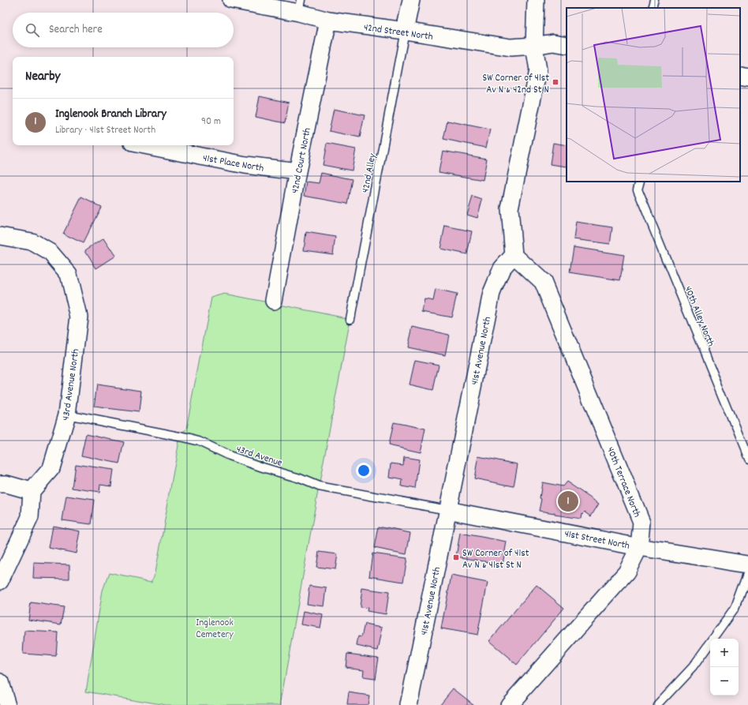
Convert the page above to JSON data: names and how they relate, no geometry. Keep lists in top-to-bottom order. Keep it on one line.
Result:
{"streets":{"street":["42nd Street North","42nd Court North","41st Place North","41st Avenue North","43rd Avenue North","40th Terrace North","41st Street North"],"lane":["42nd Alley","40th Alley North","43rd Avenue"]},"crossings":[["42nd Street North","42nd Court North"],["42nd Street North","42nd Alley"],["42nd Court North","41st Place North"],["41st Avenue North","43rd Avenue"],["41st Avenue North","40th Terrace North"],["41st Avenue North","41st Street North"],["43rd Avenue North","43rd Avenue"],["43rd Avenue","41st Street North"],["40th Terrace North","41st Street North"]],"parks":["Inglenook Cemetery"],"places":{"transit":["SW Corner of 41st Av N & 42nd St N","SW Corner of 41st Av N & 41st St N"]},"page":{"search":"Search here","heading":"Nearby","list":[{"mark":"1","name":"Inglenook Branch Library","note":"Library · 41st Street North","value":"90 m"}],"pins":"1","map_buttons":["+","−"]}}
